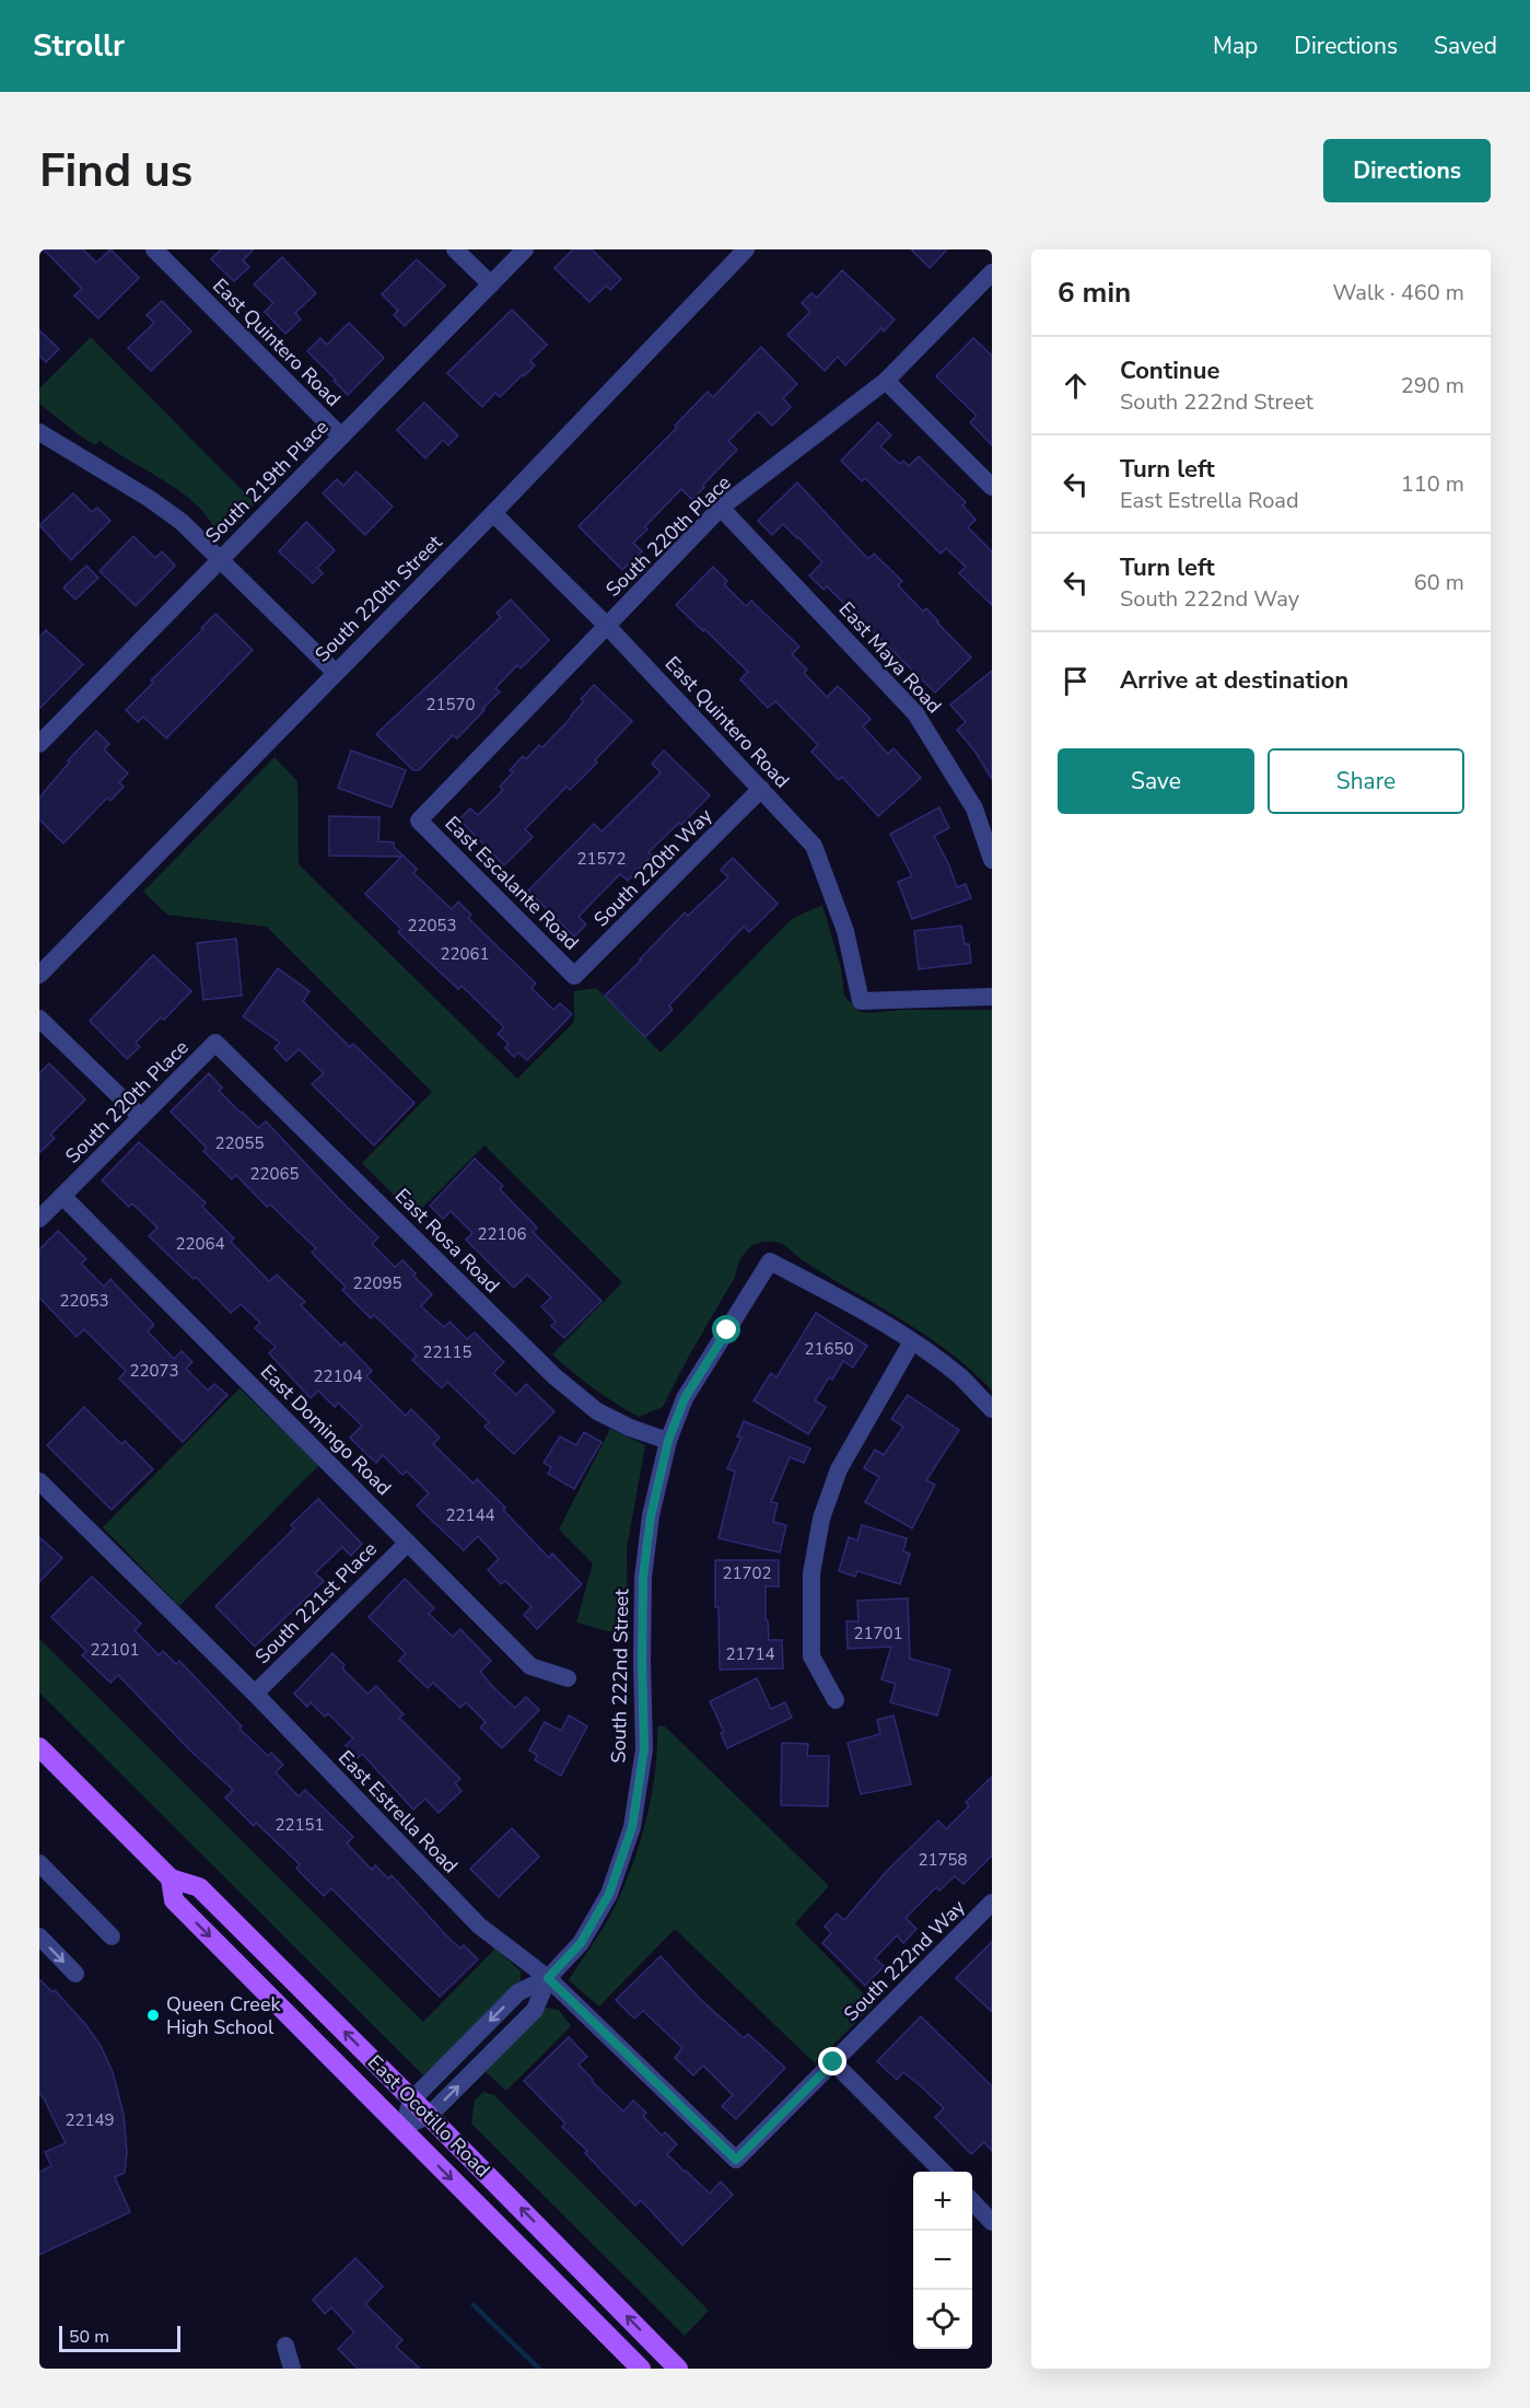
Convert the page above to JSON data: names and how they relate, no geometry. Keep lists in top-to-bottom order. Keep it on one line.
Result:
{"streets":{"main road":["East Ocotillo Road"],"street":["East Quintero Road","South 219th Place","South 220th Place","South 220th Street","East Maya Road","South 220th Way","East Escalante Road","East Rosa Road","East Domingo Road","South 221st Place","South 222nd Street","East Estrella Road","South 222nd Way"]},"crossings":[["East Quintero Road","South 219th Place"],["East Quintero Road","South 220th Place"],["East Quintero Road","South 220th Street"],["East Quintero Road","South 220th Way"],["South 220th Place","East Maya Road"],["South 220th Place","East Escalante Road"],["South 220th Place","East Rosa Road"],["South 220th Place","East Domingo Road"],["South 220th Way","East Escalante Road"],["East Rosa Road","South 222nd Street"],["East Domingo Road","South 221st Place"],["South 221st Place","East Estrella Road"],["South 222nd Street","East Estrella Road"],["South 222nd Street","East Ocotillo Road"],["East Estrella Road","South 222nd Way"]],"places":["Queen Creek High School"],"house_numbers":["21570","21572","22053","22061","22055","22065","22106","22064","22095","22053","21650","22115","22073","22104","22144","21702","21701","22101","21714","22151","21758","22149"],"scale_bar":"50 m","page":{"header":"Strollr","nav":["Map","Directions","Saved"],"buttons":["Directions",["Save","Share"]],"title":"Find us","heading":["6 min","Walk · 460 m"],"list":[["Continue","South 222nd Street","290 m"],["Turn left","East Estrella Road","110 m"],["Turn left","South 222nd Way","60 m"],"Arrive at destination"],"map_buttons":["+","−"],"scale":"50 m"}}
